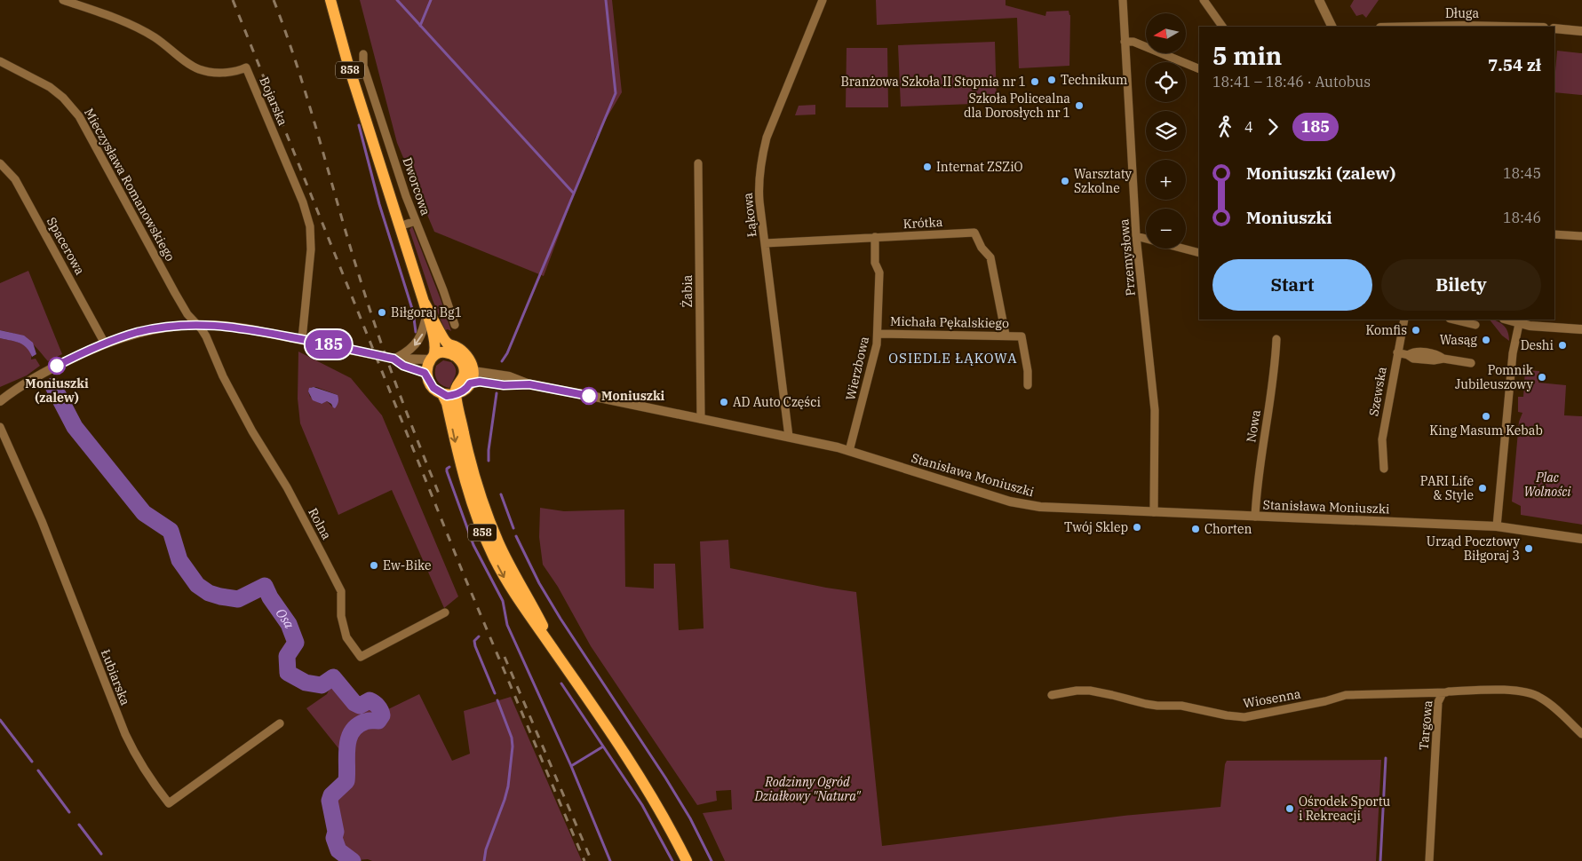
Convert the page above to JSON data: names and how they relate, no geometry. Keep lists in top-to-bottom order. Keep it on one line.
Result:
{"streets":{"main road":["858"],"street":["Długa","Bojarska","Mieczysława Romanowskiego","Dworcowa","Łąkowa","Krótka","Spacerowa","Przemysłowa","Żabia","Michała Pękalskiego","Wierzbowa","Szewska","Nowa","Stanisława Moniuszki","Rolna","Łubiarska","Wiosenna","Targowa"]},"crossings":[["858","Stanisława Moniuszki"],["Mieczysława Romanowskiego","Rolna"],["Łąkowa","Krótka"],["Łąkowa","Stanisława Moniuszki"],["Krótka","Michała Pękalskiego"],["Krótka","Wierzbowa"],["Przemysłowa","Stanisława Moniuszki"],["Żabia","Stanisława Moniuszki"],["Michała Pękalskiego","Wierzbowa"],["Wierzbowa","Stanisława Moniuszki"],["Nowa","Stanisława Moniuszki"],["Wiosenna","Targowa"]],"districts":["OSIEDLE ŁĄKOWA"],"water":["Osa"],"parks":["Plac Wolności","Rodzinny Ogród Działkowy \"Natura\""],"places":["Technikum","Branżowa Szkoła II Stopnia nr 1","Szkoła Policealna dla Dorosłych nr 1","Internat ZSZiO","Warsztaty Szkolne","Biłgoraj Bg1","Komfis","Wasąg","Deshi","Moniuszki (zalew)","Pomnik Jubileuszowy","Moniuszki","AD Auto Części","King Masum Kebab","PARI Life & Style","Twój Sklep","Chorten","Urząd Pocztowy Biłgoraj 3","Ew-Bike","Ośrodek Sportu i Rekreacji"],"lines":["bus line 185"],"north":"left","page":{"on_map":"185","map_buttons":["+","−"],"heading":["5 min","18:41 – 18:46 · Autobus","7.54 zł"],"legs":["4","185"],"list":[{"name":"Moniuszki (zalew)","value":"18:45"},{"name":"Moniuszki","value":"18:46"}],"buttons":["Start","Bilety"]}}
